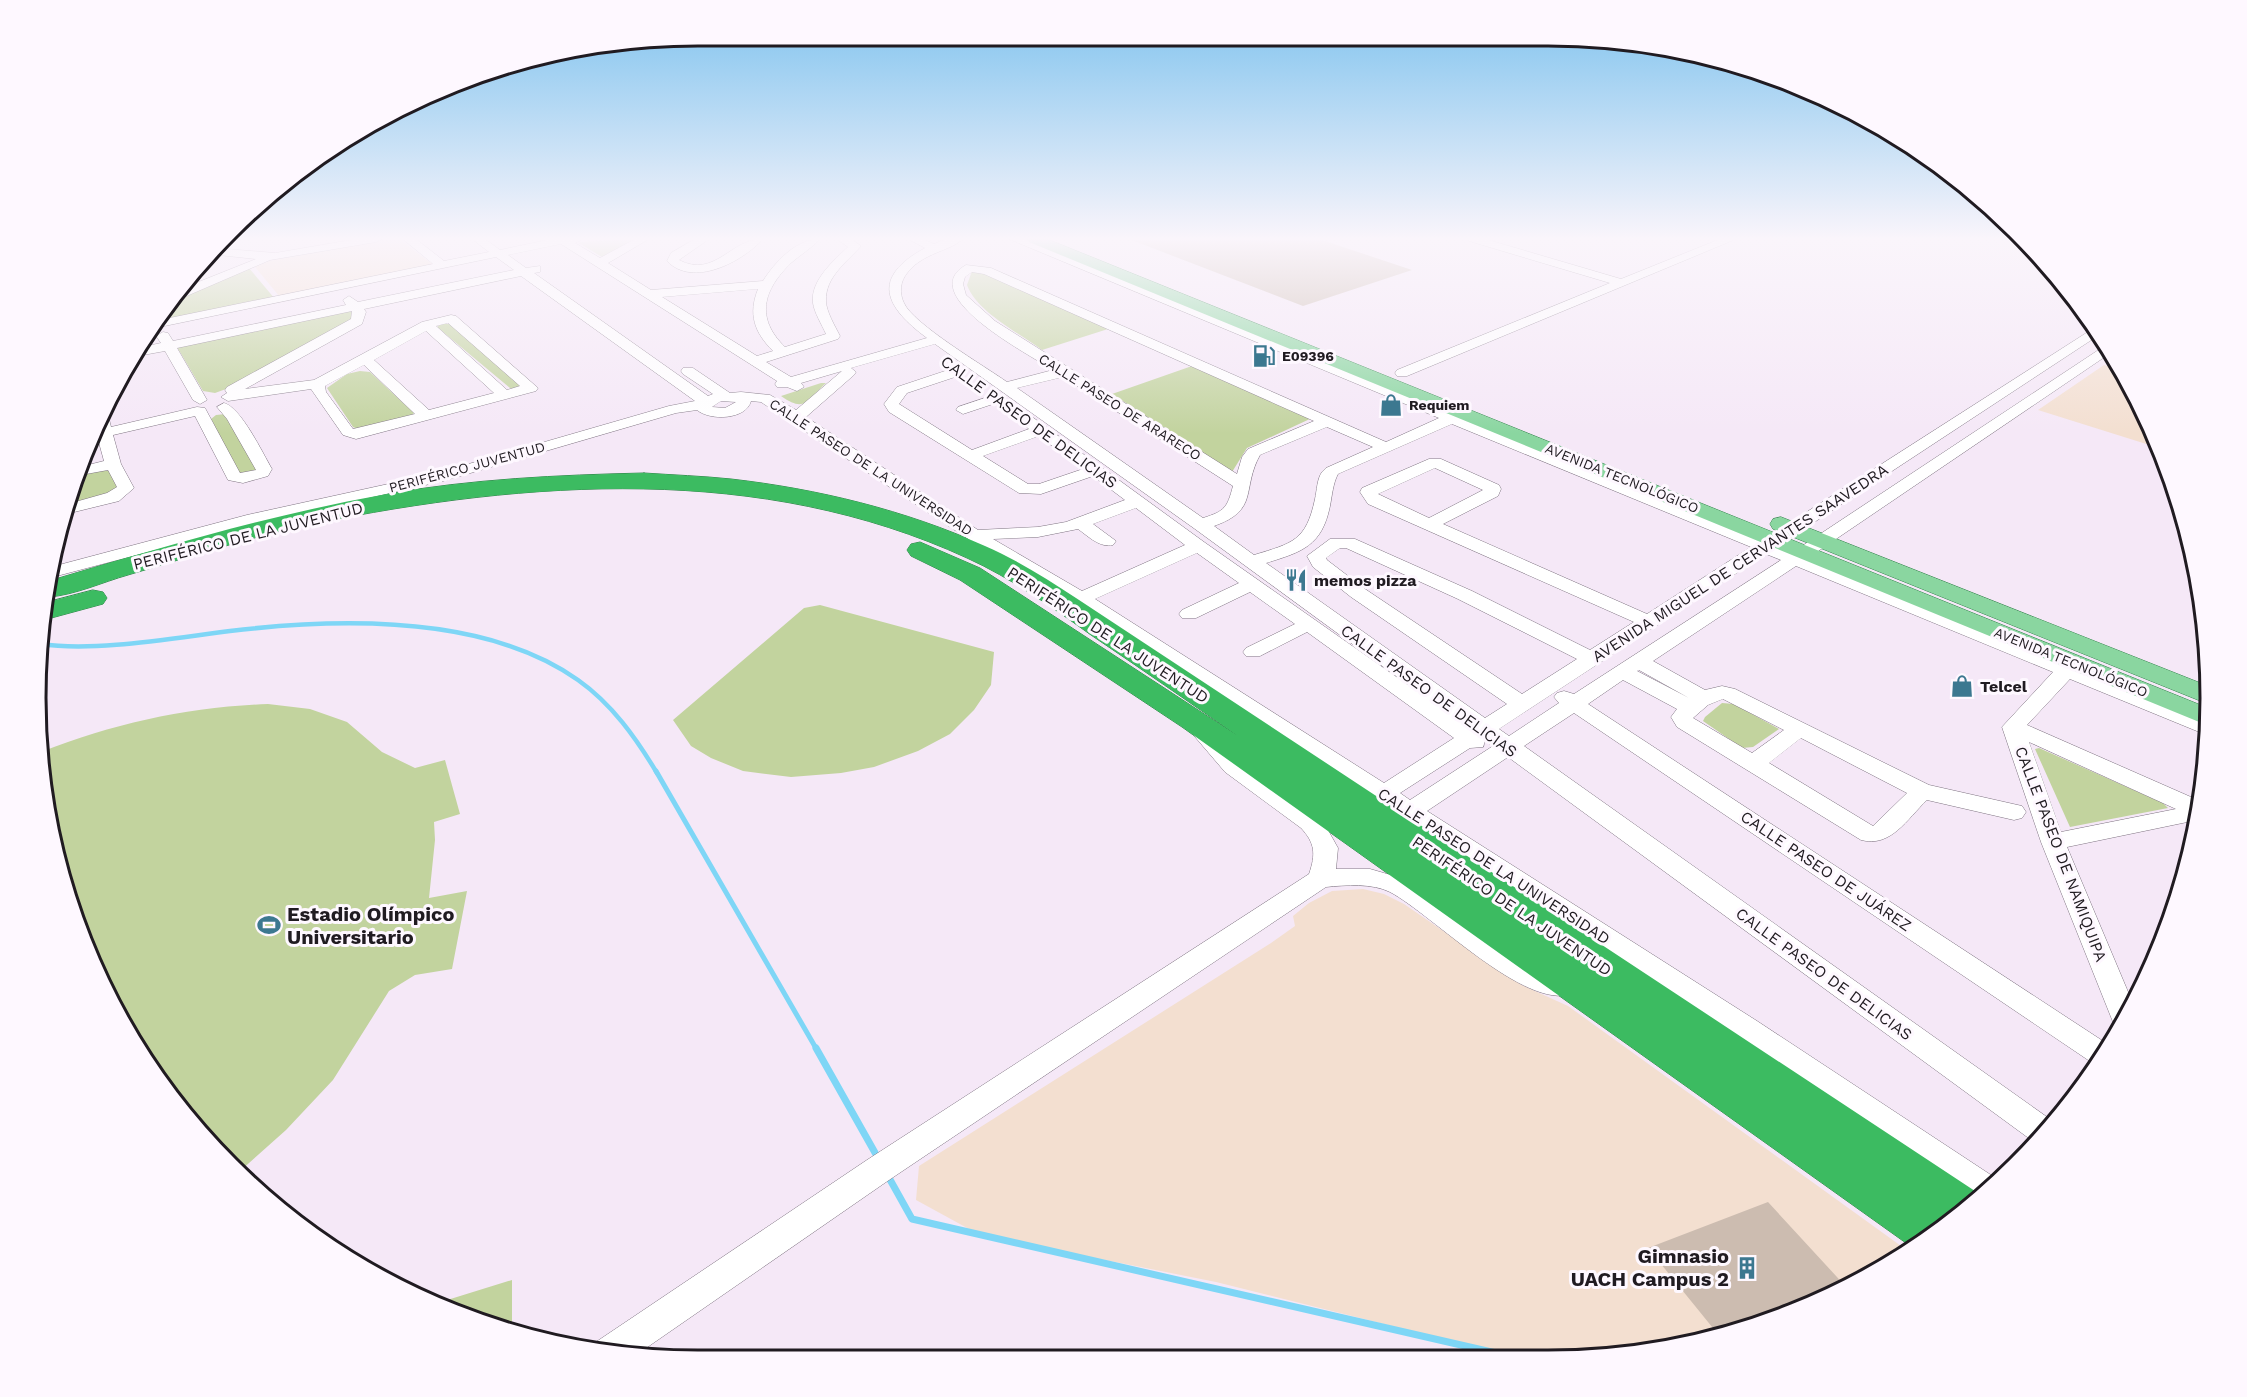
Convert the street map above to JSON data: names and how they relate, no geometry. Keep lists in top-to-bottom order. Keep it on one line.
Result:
{"streets":{"highway":["PERIFÉRICO DE LA JUVENTUD"],"main road":["AVENIDA TECNOLÓGICO"],"street":["CALLE PASEO DE ARARECO","CALLE PASEO DE DELICIAS","PERIFÉRICO JUVENTUD","CALLE PASEO DE LA UNIVERSIDAD","AVENIDA MIGUEL DE CERVANTES SAAVEDRA","CALLE PASEO DE NAMIQUIPA","CALLE PASEO DE JUÁREZ"]},"crossings":[["CALLE PASEO DE DELICIAS","AVENIDA MIGUEL DE CERVANTES SAAVEDRA"],["PERIFÉRICO JUVENTUD","CALLE PASEO DE LA UNIVERSIDAD"],["CALLE PASEO DE LA UNIVERSIDAD","AVENIDA MIGUEL DE CERVANTES SAAVEDRA"],["AVENIDA TECNOLÓGICO","AVENIDA MIGUEL DE CERVANTES SAAVEDRA"],["AVENIDA MIGUEL DE CERVANTES SAAVEDRA","CALLE PASEO DE JUÁREZ"]],"places":{"fuel station":["E09396"],"shop":["Requiem","Telcel"],"restaurant":["memos pizza"],"sports":["Estadio Olímpico Universitario"],"building":["Gimnasio UACH Campus 2"]}}
